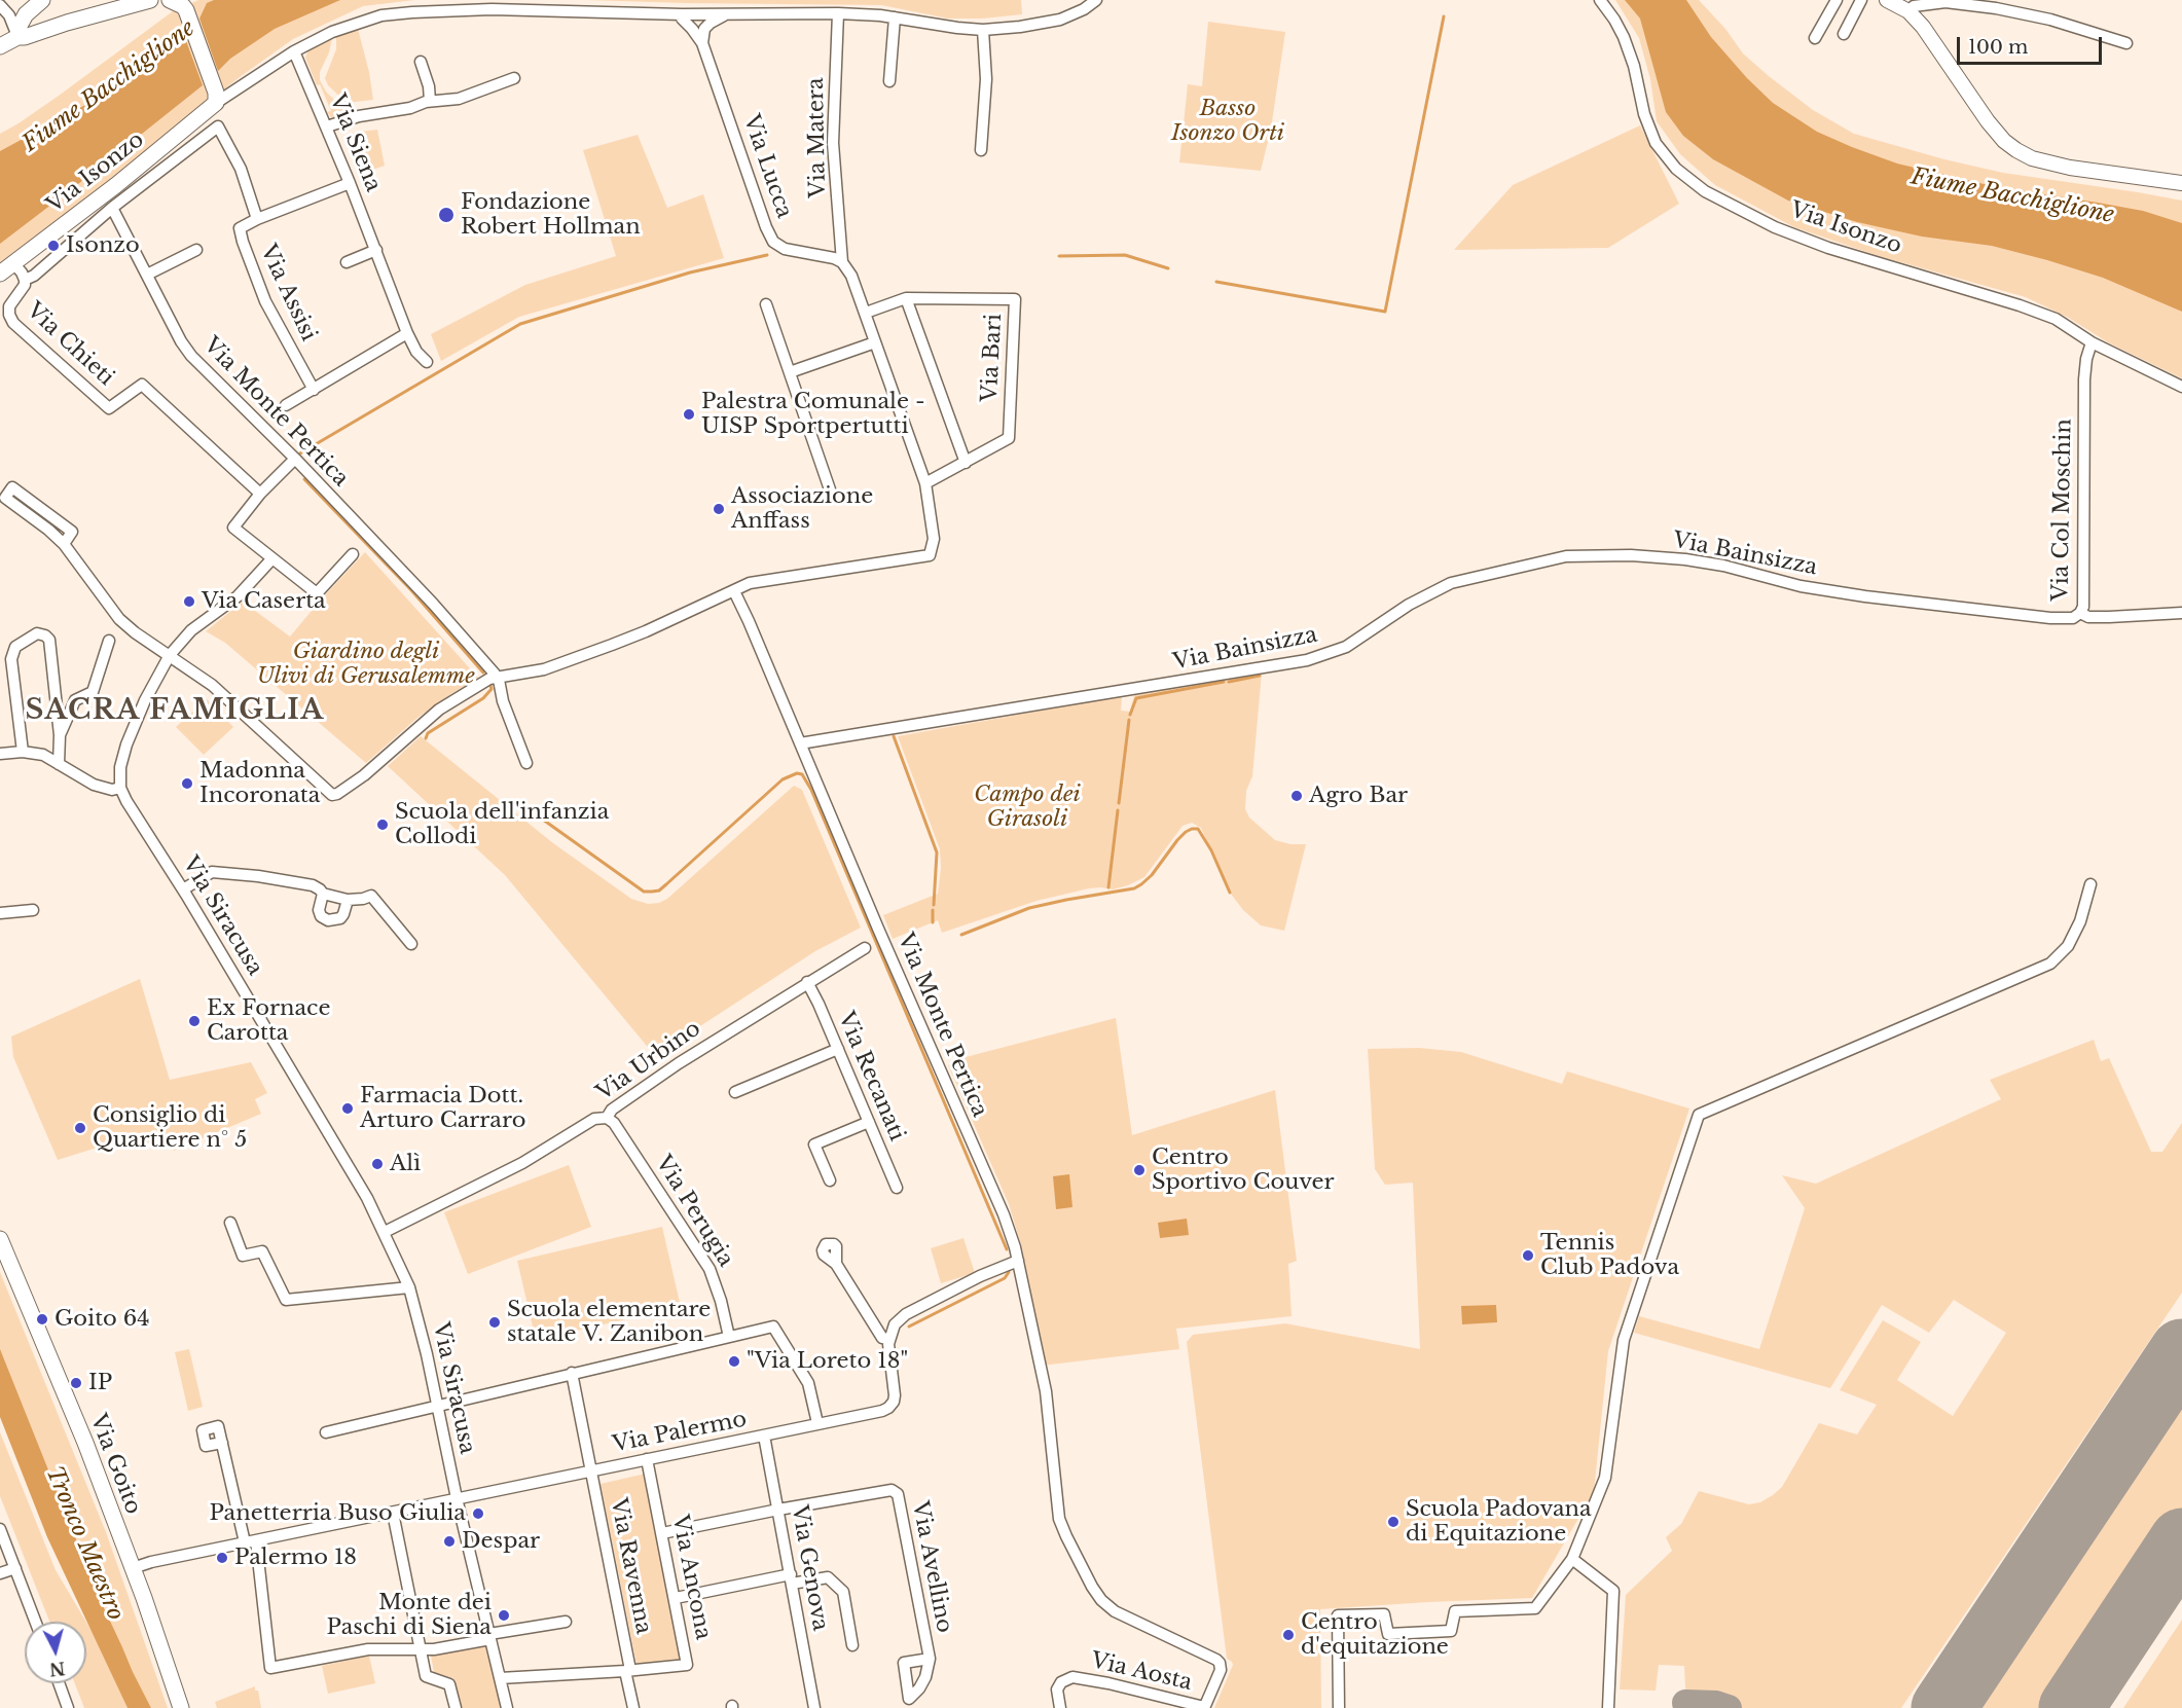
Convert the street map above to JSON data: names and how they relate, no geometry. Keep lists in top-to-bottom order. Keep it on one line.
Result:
{"streets":{"main road":["Via Isonzo","Via Goito"],"street":["Via Matera","Via Siena","Via Lucca","Via Assisi","Via Chieti","Via Bari","Via Monte Pertica","Via Col Moschin","Via Bainsizza","Via Siracusa","Via Urbino","Via Recanati","Via Perugia","Via Palermo","Via Ravenna","Via Avellino","Via Genova","Via Ancona","Via Aosta"]},"crossings":[["Via Matera","Via Lucca"],["Via Matera","Via Isonzo"],["Via Siena","Via Isonzo"],["Via Siena","Via Assisi"],["Via Lucca","Via Isonzo"],["Via Isonzo","Via Assisi"],["Via Isonzo","Via Chieti"],["Via Isonzo","Via Monte Pertica"],["Via Isonzo","Via Col Moschin"],["Via Monte Pertica","Via Bainsizza"],["Via Monte Pertica","Via Aosta"],["Via Col Moschin","Via Bainsizza"],["Via Siracusa","Via Urbino"],["Via Siracusa","Via Palermo"],["Via Siracusa","Via Ancona"],["Via Urbino","Via Recanati"],["Via Urbino","Via Perugia"],["Via Palermo","Via Goito"],["Via Palermo","Via Ravenna"],["Via Palermo","Via Genova"],["Via Palermo","Via Ancona"],["Via Ravenna","Via Ancona"],["Via Avellino","Via Genova"],["Via Avellino","Via Ancona"]],"districts":["SACRA FAMIGLIA"],"water":["Fiume Bacchiglione","Tronco Maestro"],"parks":["Basso Isonzo Orti","Giardino degli Ulivi di Gerusalemme","Campo dei Girasoli"],"places":["Fondazione Robert Hollman","Isonzo","Palestra Comunale - UISP Sportpertutti","Associazione Anffass","Via Caserta","Madonna Incoronata","Agro Bar","Scuola dell'infanzia Collodi","Ex Fornace Carotta","Farmacia Dott. Arturo Carraro","Consiglio di Quartiere n° 5","Alì","Centro Sportivo Couver","Tennis Club Padova","Goito 64","Scuola elementare statale V. Zanibon","\"Via Loreto 18\"","IP","Panetterria Buso Giulia","Scuola Padovana di Equitazione","Despar","Palermo 18","Monte dei Paschi di Siena","Centro d'equitazione"],"scale_bar":"100 m","north":"bottom"}
